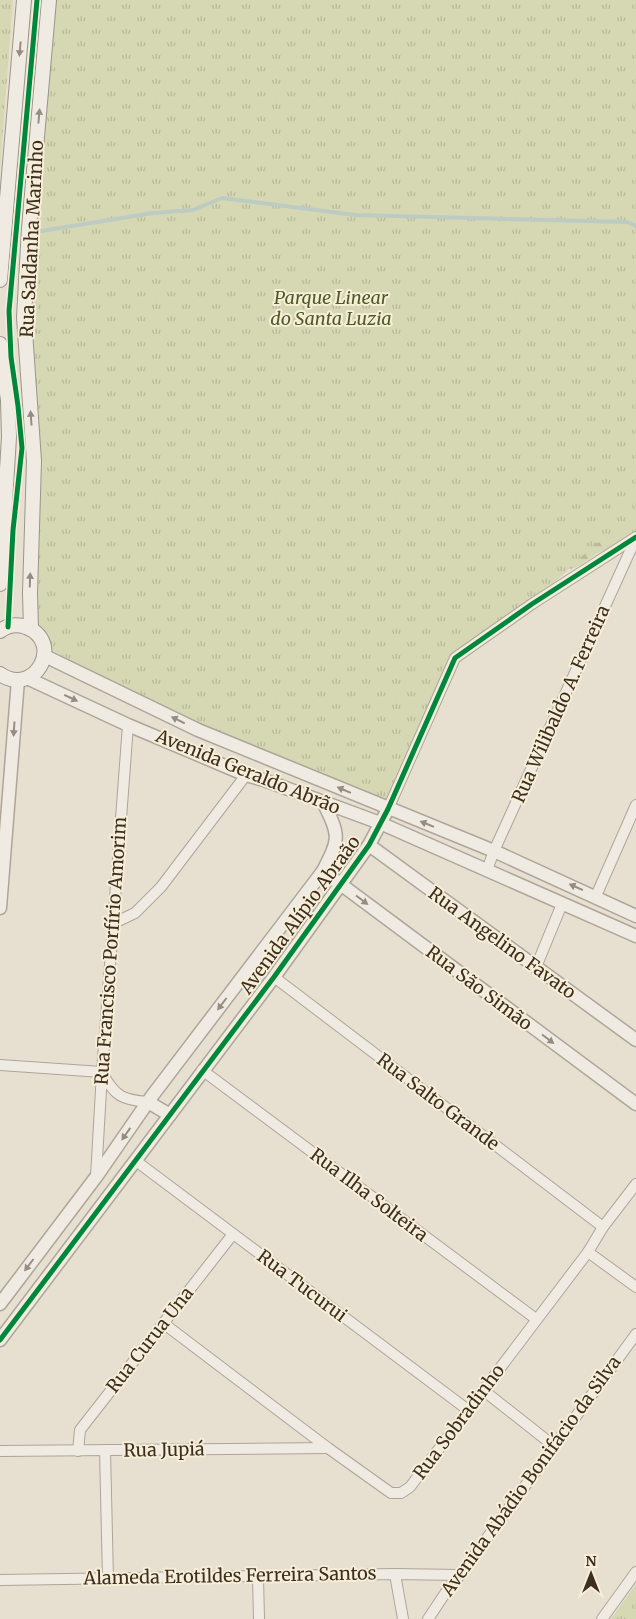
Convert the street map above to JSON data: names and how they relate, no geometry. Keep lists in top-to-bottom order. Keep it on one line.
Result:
{"streets":{"main road":["Rua Saldanha Marinho","Avenida Geraldo Abrão"],"street":["Rua Wilibaldo A. Ferreira","Avenida Alípio Abraão","Rua Angelino Favato","Rua Francisco Porfírio Amorim","Rua São Simão","Rua Salto Grande","Rua Ilha Solteira","Rua Tucurui","Rua Curua Una","Rua Sobradinho","Rua Jupiá","Avenida Abádio Bonifácio da Silva","Alameda Erotildes Ferreira Santos"]},"crossings":[["Rua Wilibaldo A. Ferreira","Avenida Geraldo Abrão"],["Rua Wilibaldo A. Ferreira","Avenida Alípio Abraão"],["Avenida Geraldo Abrão","Avenida Alípio Abraão"],["Avenida Geraldo Abrão","Rua Francisco Porfírio Amorim"],["Avenida Alípio Abraão","Rua Angelino Favato"],["Avenida Alípio Abraão","Rua Francisco Porfírio Amorim"],["Avenida Alípio Abraão","Rua São Simão"],["Avenida Alípio Abraão","Rua Salto Grande"],["Avenida Alípio Abraão","Rua Ilha Solteira"],["Avenida Alípio Abraão","Rua Tucurui"],["Rua Salto Grande","Rua Sobradinho"],["Rua Ilha Solteira","Rua Sobradinho"],["Rua Tucurui","Rua Curua Una"],["Rua Tucurui","Rua Sobradinho"],["Rua Curua Una","Rua Sobradinho"],["Rua Curua Una","Rua Jupiá"],["Rua Sobradinho","Rua Jupiá"],["Avenida Abádio Bonifácio da Silva","Alameda Erotildes Ferreira Santos"]],"one_way":["Rua São Simão"],"parks":["Parque Linear do Santa Luzia"],"north":"top"}
